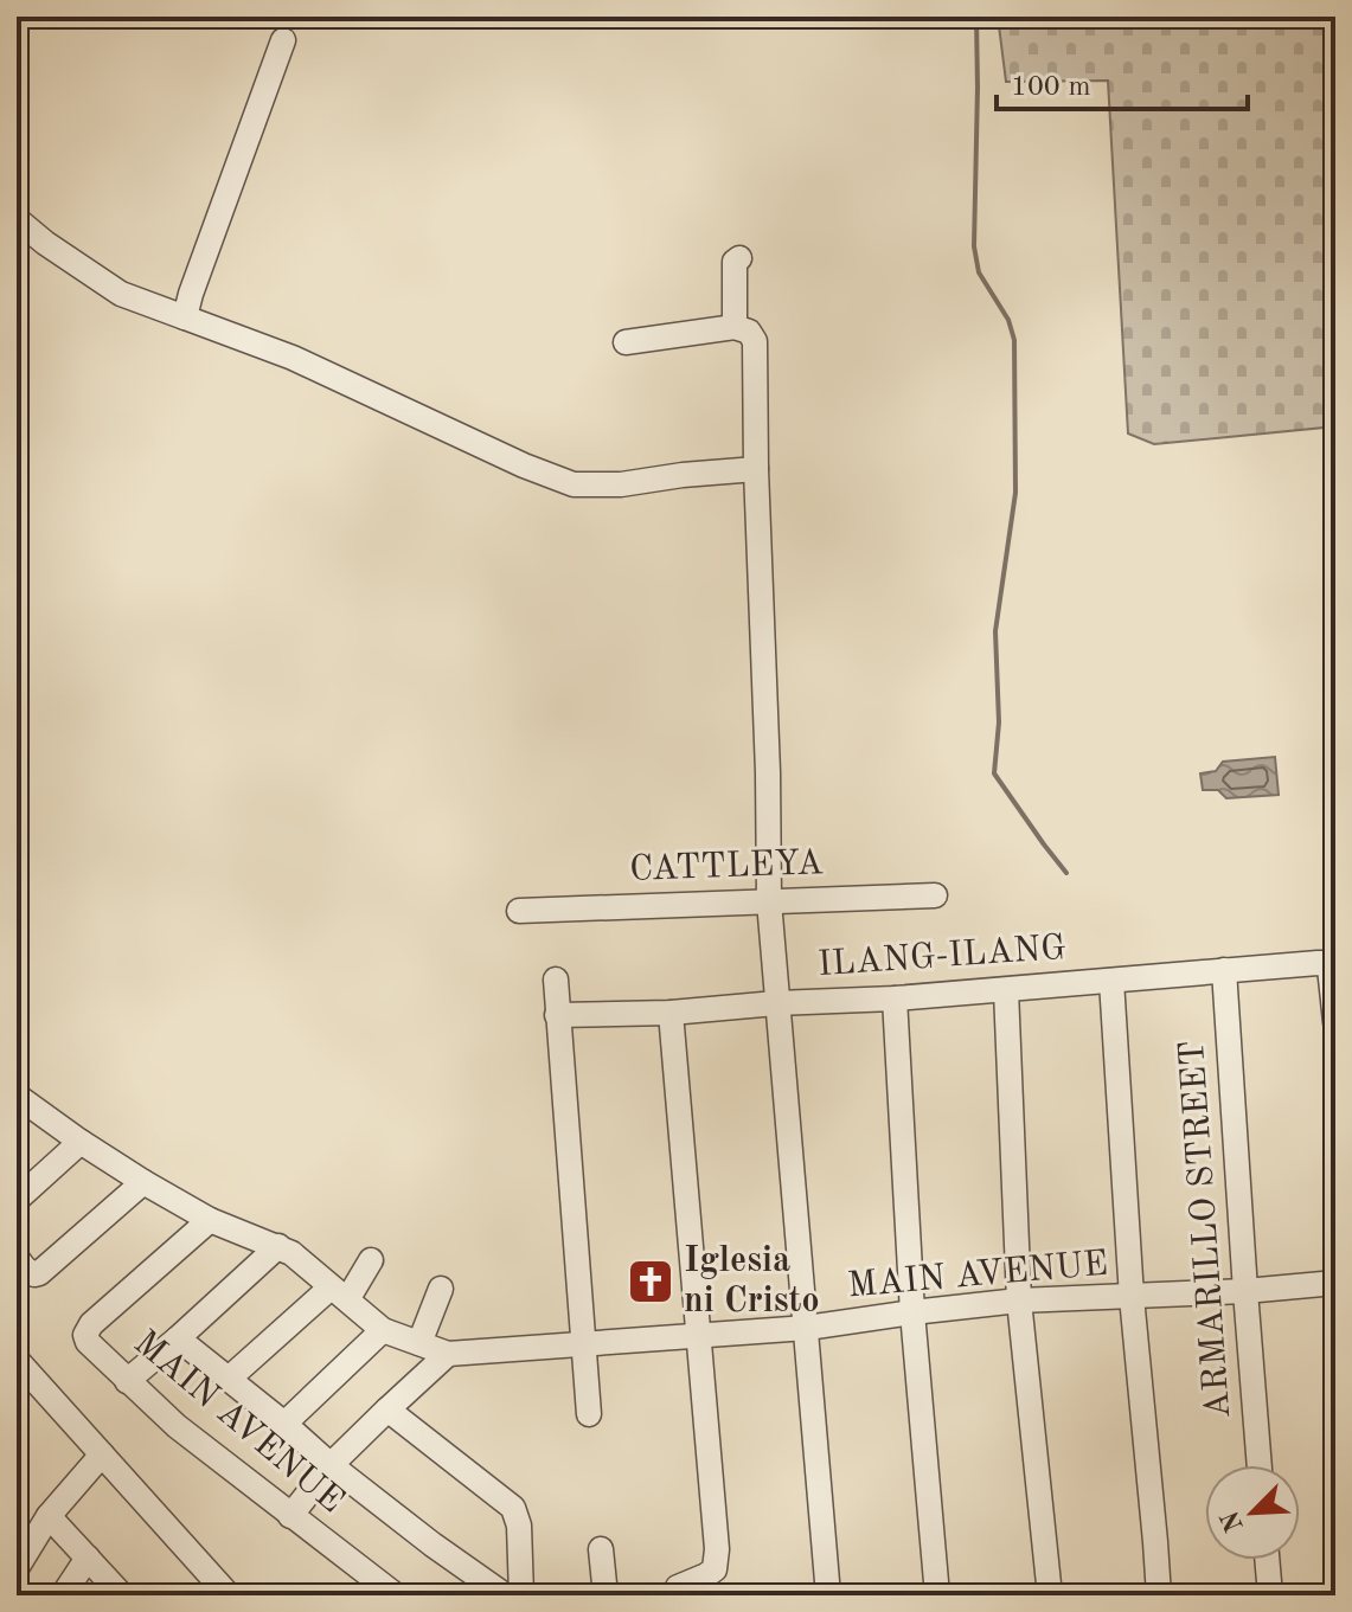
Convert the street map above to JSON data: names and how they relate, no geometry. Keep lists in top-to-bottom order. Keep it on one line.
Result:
{"streets":{"street":["CATTLEYA","ILANG-ILANG","ARMARILLO STREET","MAIN AVENUE"]},"crossings":[["ILANG-ILANG","ARMARILLO STREET"],["ARMARILLO STREET","MAIN AVENUE"]],"places":{"church":["Iglesia ni Cristo"]},"scale_bar":"100 m","north":"bottom left"}
